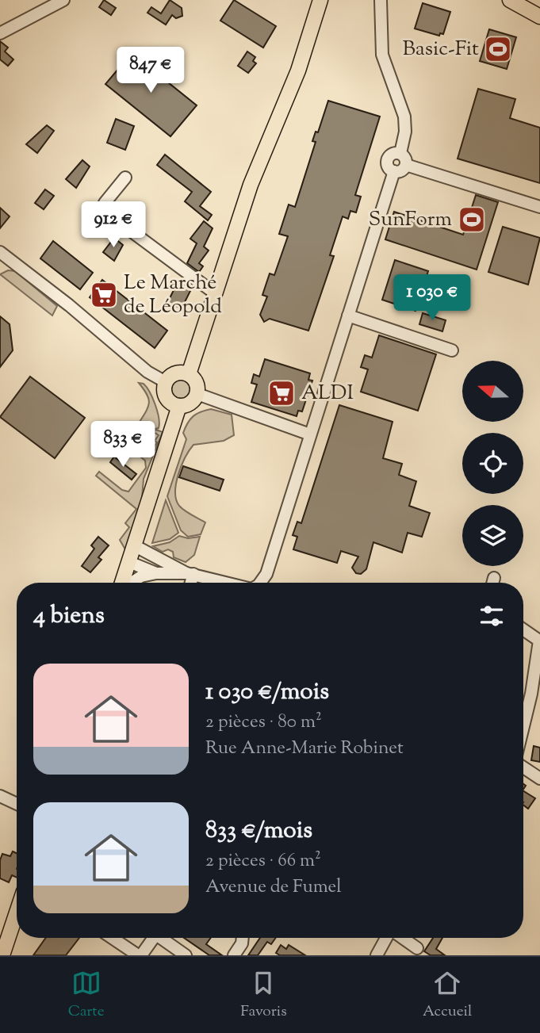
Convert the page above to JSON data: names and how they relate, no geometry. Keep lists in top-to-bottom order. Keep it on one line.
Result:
{"places":{"sports":["Basic-Fit","SunForm"],"supermarket":["Le Marché de Léopold","ALDI"]},"north":"left","page":{"price":["847 €","912 €","1 030 €","833 €"],"heading":"4 biens","list":[{"name":"1 030 €/mois","note":"2 pièces · 80 m² · Rue Anne-Marie Robinet"},{"name":"833 €/mois","note":"2 pièces · 66 m² · Avenue de Fumel"}],"tabs":["Carte","Favoris","Accueil"]}}
